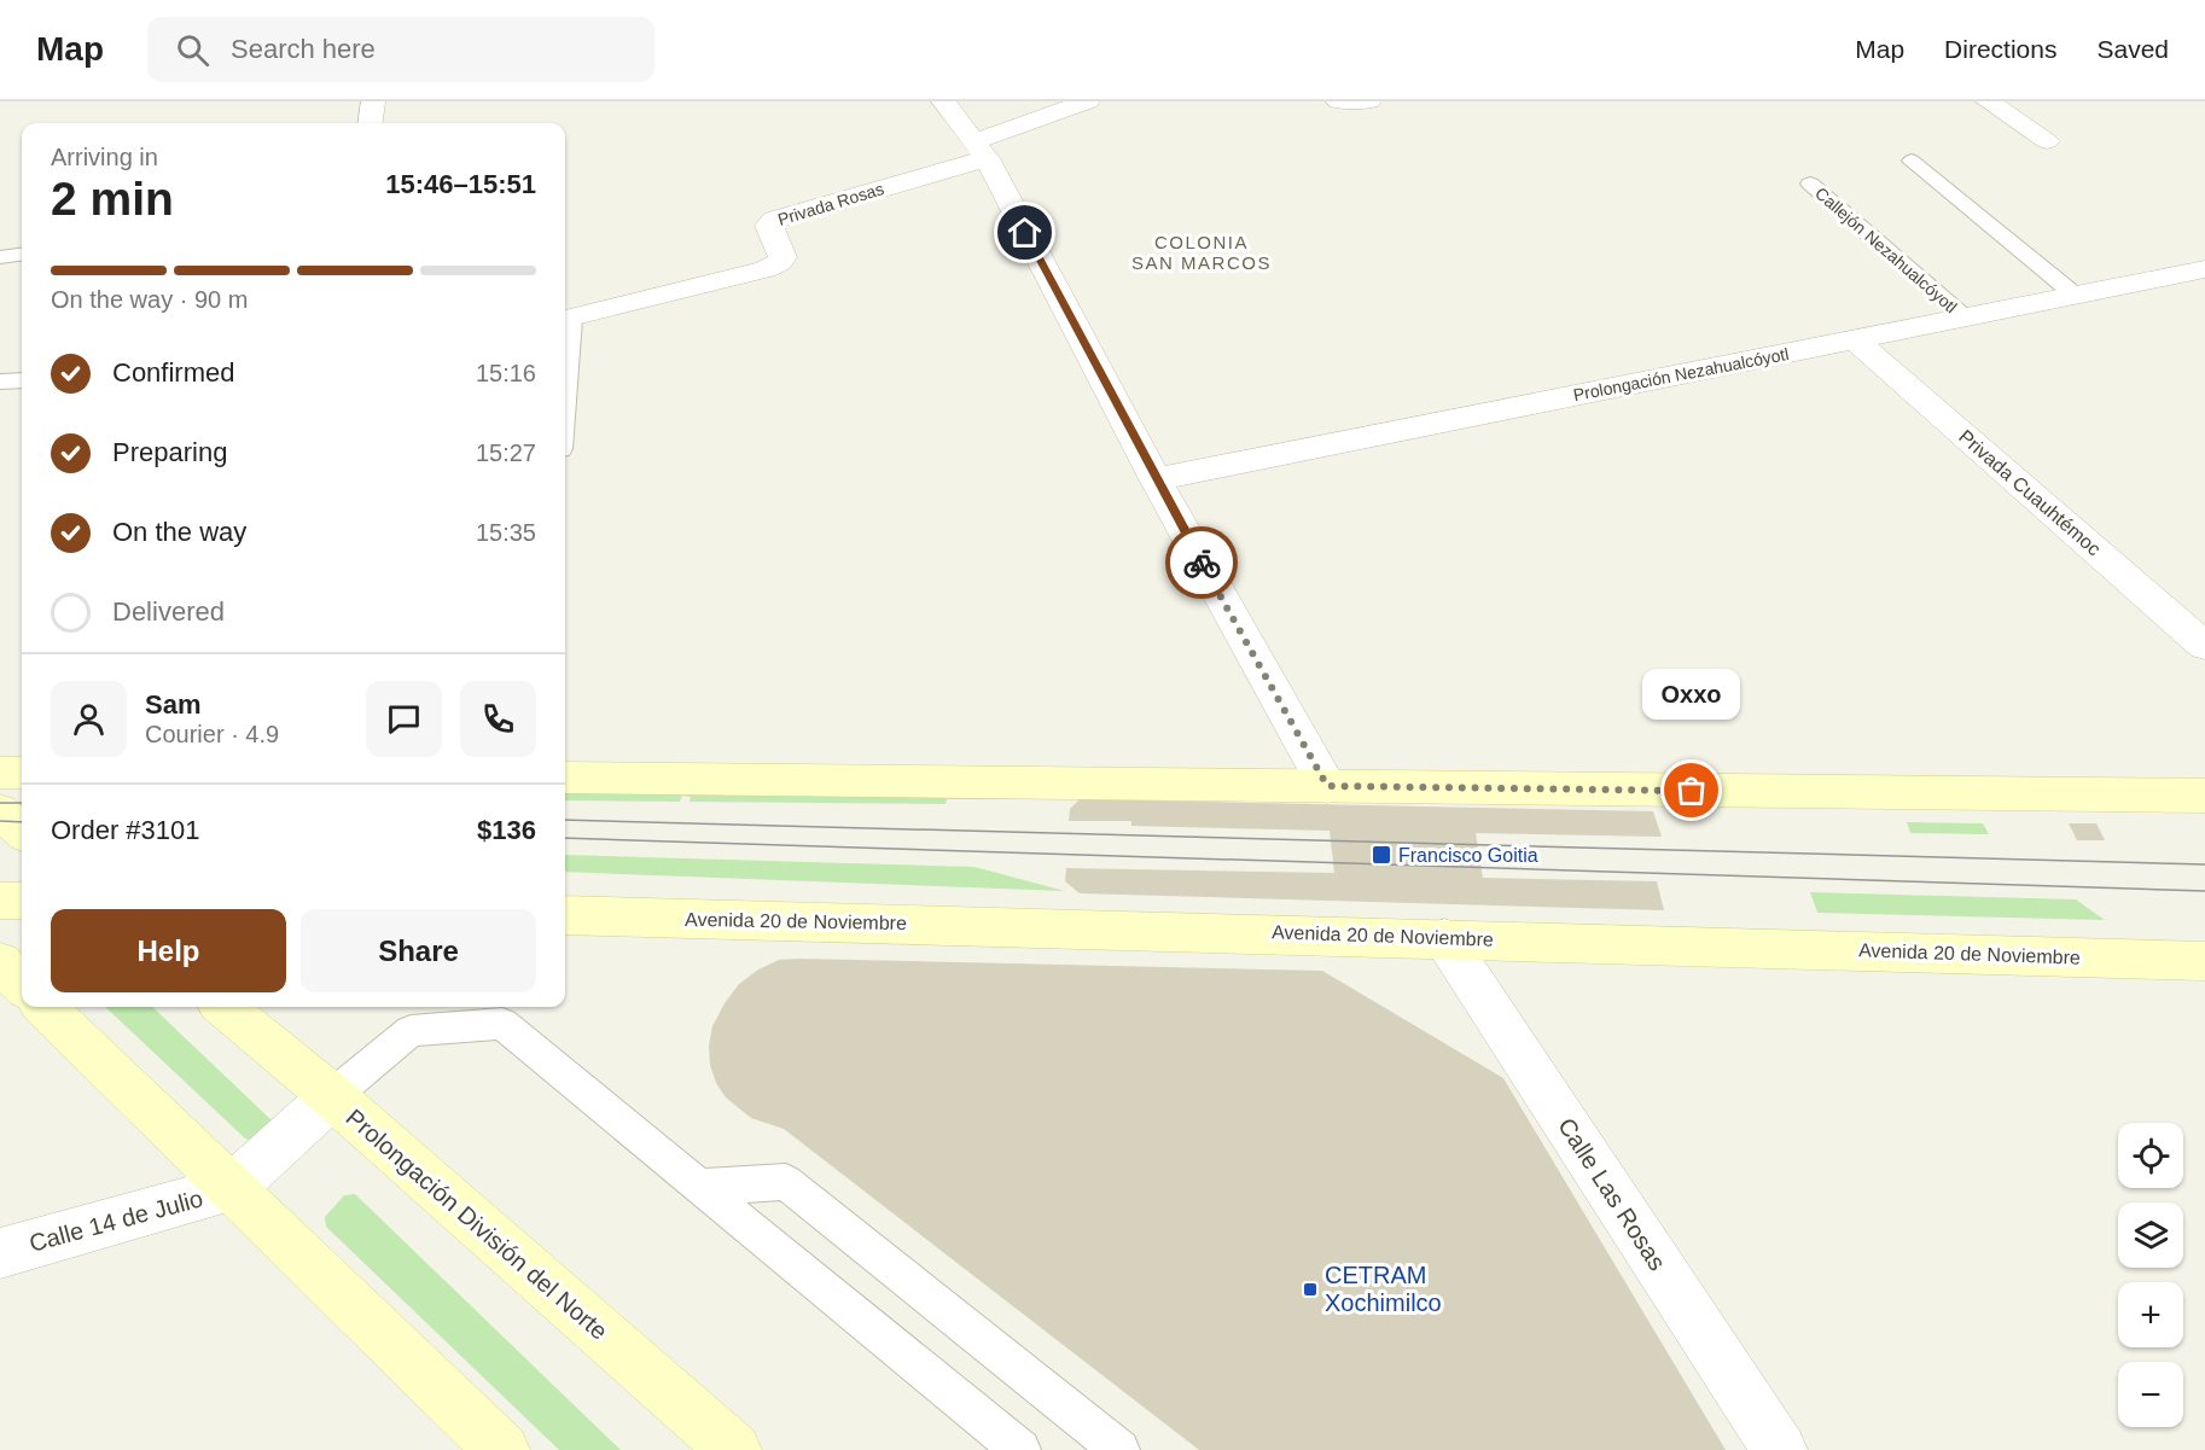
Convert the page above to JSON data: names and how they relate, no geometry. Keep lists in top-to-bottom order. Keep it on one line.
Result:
{"streets":{"main road":["Avenida 20 de Noviembre","Prolongación División del Norte"],"street":["Privada Rosas","Prolongación Nezahualcóyotl","Privada Cuauhtémoc","Calle Las Rosas","Calle 14 de Julio"],"lane":["Callejón Nezahualcóyotl"]},"crossings":[["Callejón Nezahualcóyotl","Prolongación Nezahualcóyotl"],["Prolongación Nezahualcóyotl","Privada Cuauhtémoc"],["Avenida 20 de Noviembre","Calle Las Rosas"]],"districts":["COLONIA SAN MARCOS"],"places":{"other":["Oxxo"],"transit":["Francisco Goitia","CETRAM Xochimilco"]},"page":{"header":"Map","search":"Search here","nav":["Map","Directions","Saved"],"heading":["2 min","Arriving in","15:46–15:51"],"panel":["Sam","Courier · 4.9","Order #3101","$136"],"bar":"On the way · 90 m","list":[["Confirmed","15:16"],["Preparing","15:27"],["On the way","15:35"],"Delivered"],"bubble":"Oxxo","buttons":["Help","Share"],"map_buttons":["+","−"]}}
